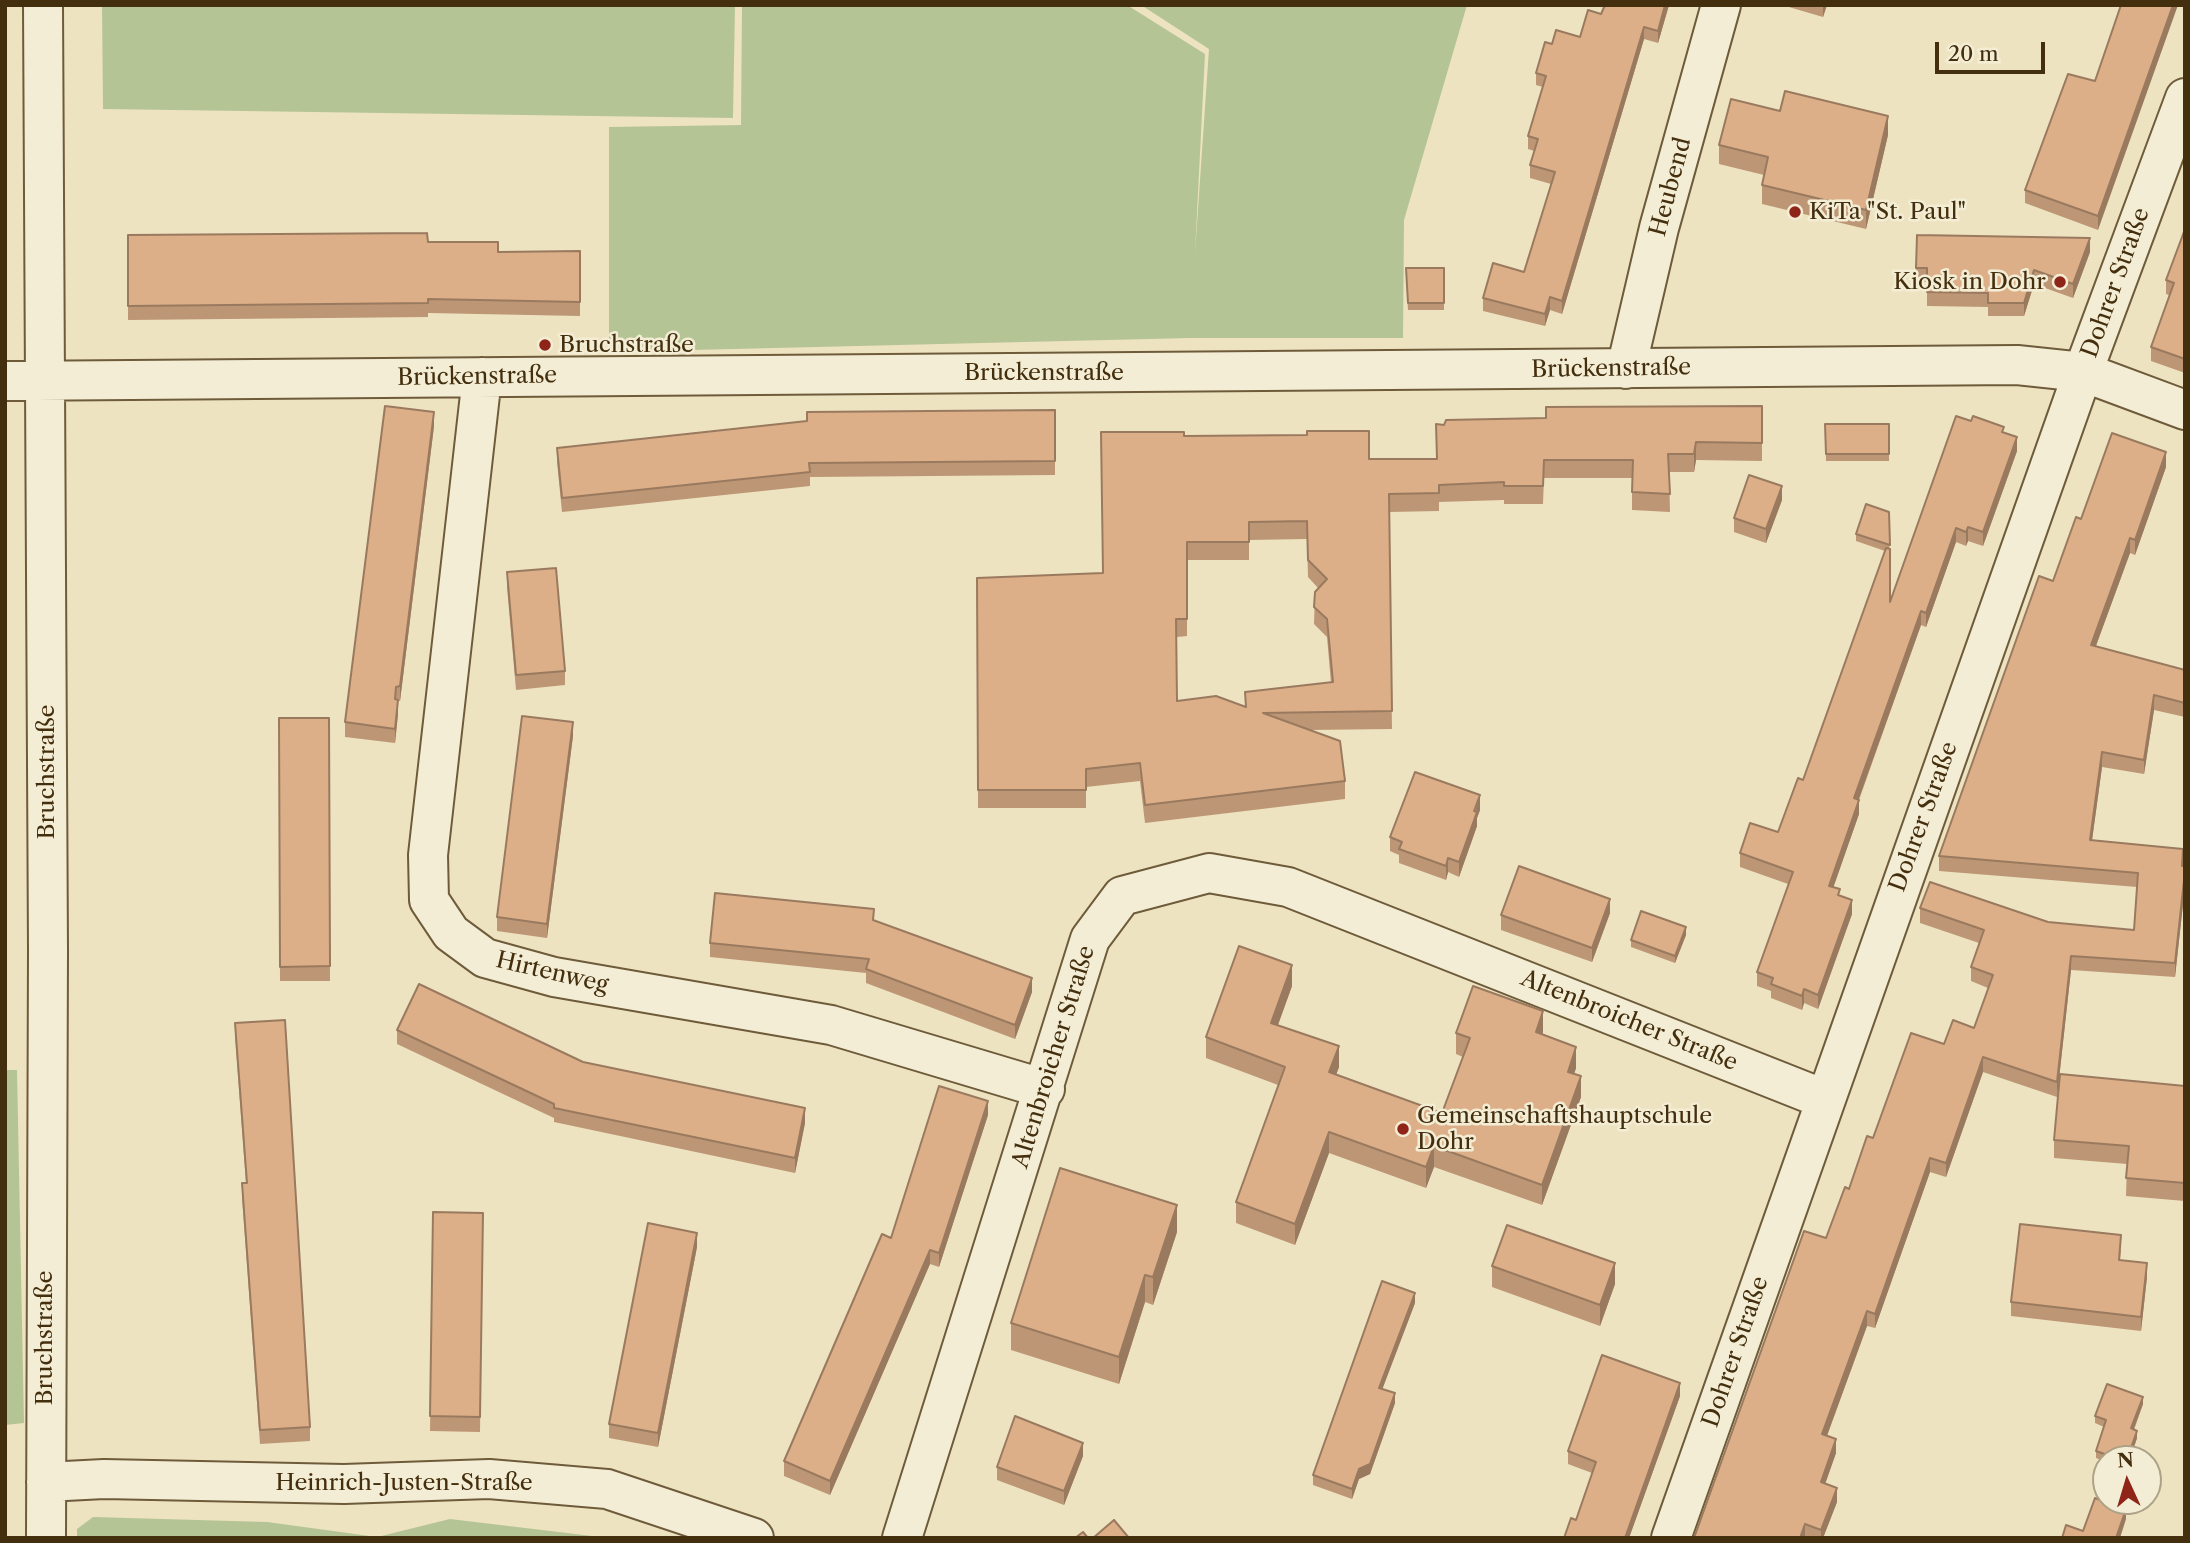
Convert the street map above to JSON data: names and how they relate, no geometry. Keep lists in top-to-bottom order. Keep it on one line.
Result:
{"streets":{"street":["Heubend","Dohrer Straße","Brückenstraße","Bruchstraße","Hirtenweg","Altenbroicher Straße","Heinrich-Justen-Straße"]},"crossings":[["Heubend","Brückenstraße"],["Dohrer Straße","Brückenstraße"],["Dohrer Straße","Altenbroicher Straße"],["Brückenstraße","Bruchstraße"],["Brückenstraße","Hirtenweg"],["Bruchstraße","Heinrich-Justen-Straße"],["Hirtenweg","Altenbroicher Straße"]],"places":["KiTa \"St. Paul\"","Kiosk in Dohr","Bruchstraße","Gemeinschaftshauptschule Dohr"],"scale_bar":"20 m","north":"top"}
